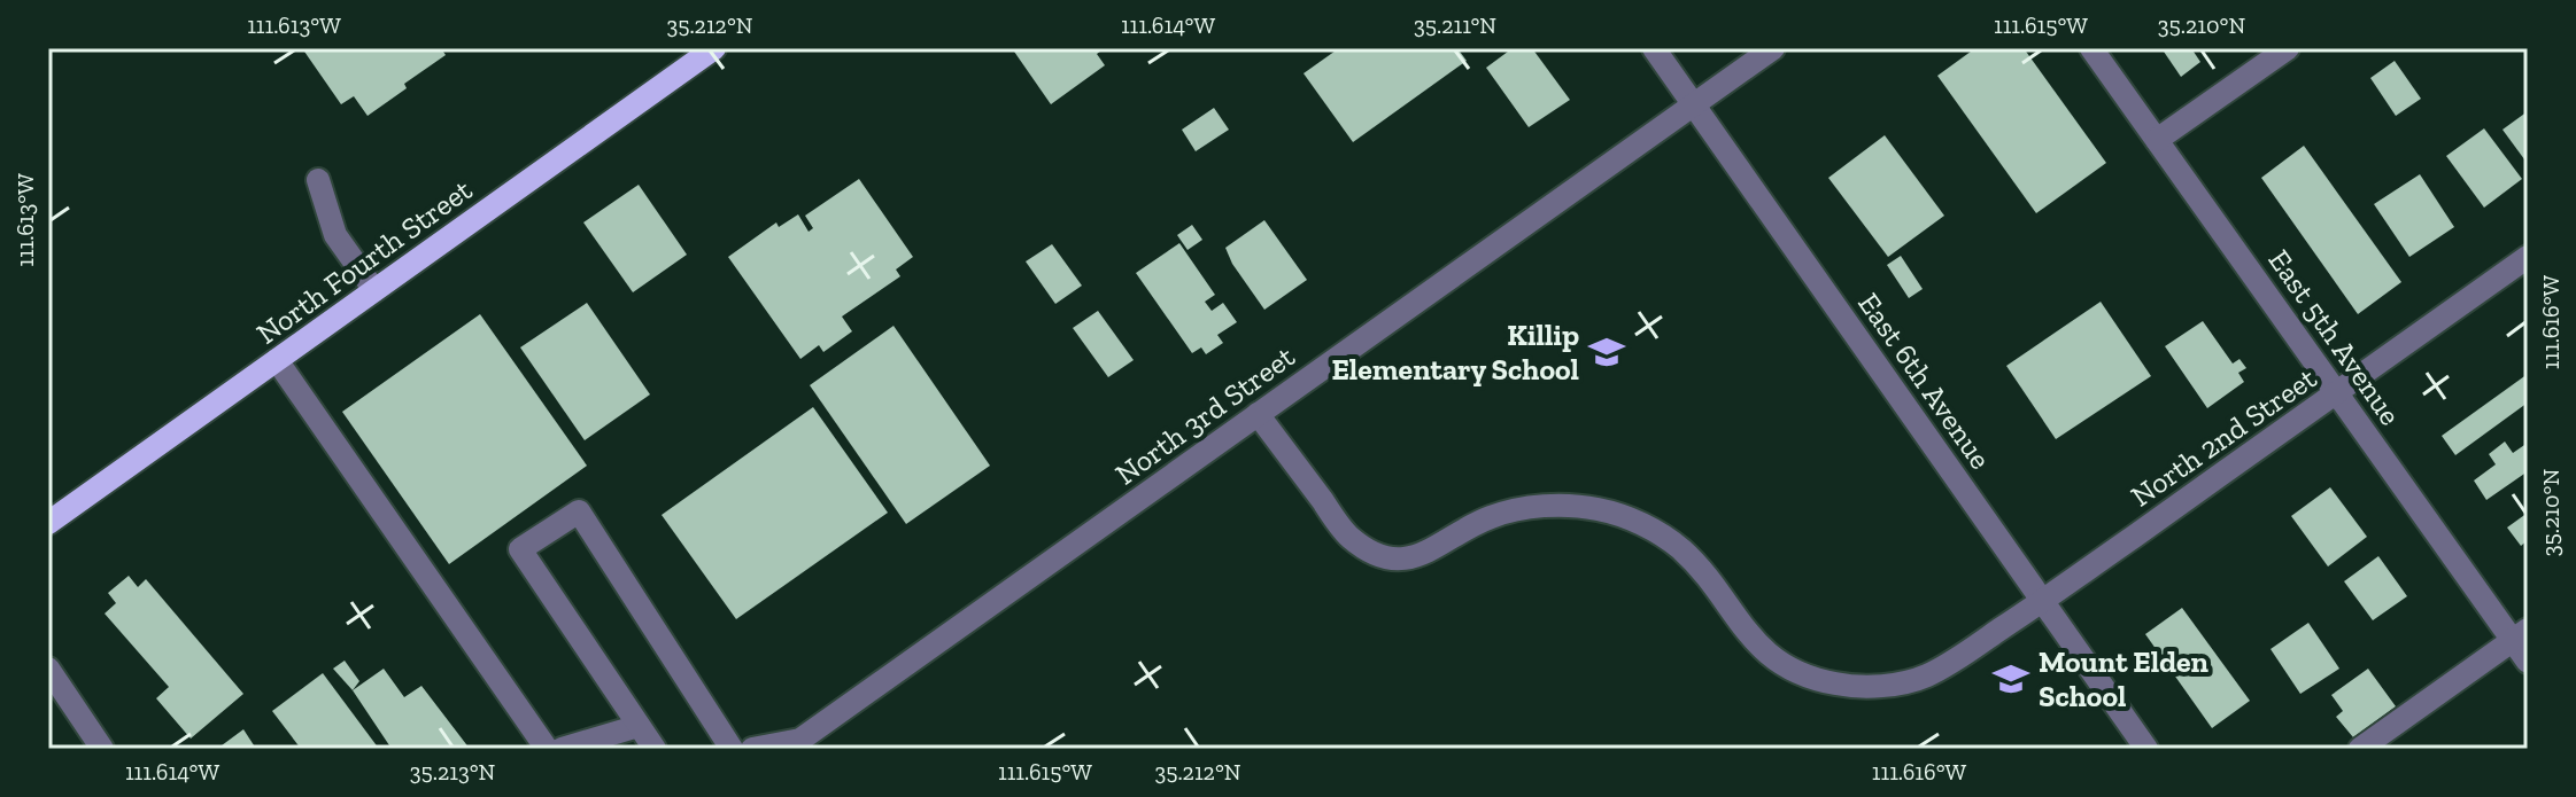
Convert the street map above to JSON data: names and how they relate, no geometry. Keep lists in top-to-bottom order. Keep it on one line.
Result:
{"streets":{"main road":["North Fourth Street"],"street":["East 5th Avenue","East 6th Avenue","North 3rd Street","North 2nd Street"]},"crossings":[["East 5th Avenue","North 2nd Street"],["East 6th Avenue","North 3rd Street"],["East 6th Avenue","North 2nd Street"],["North 3rd Street","North 2nd Street"]],"places":{"school or university":["Killip Elementary School","Mount Elden School"]},"coordinates":["111.613°W","35.212°N","111.614°W","35.211°N","111.615°W","35.210°N","111.616°W","35.213°N"]}
